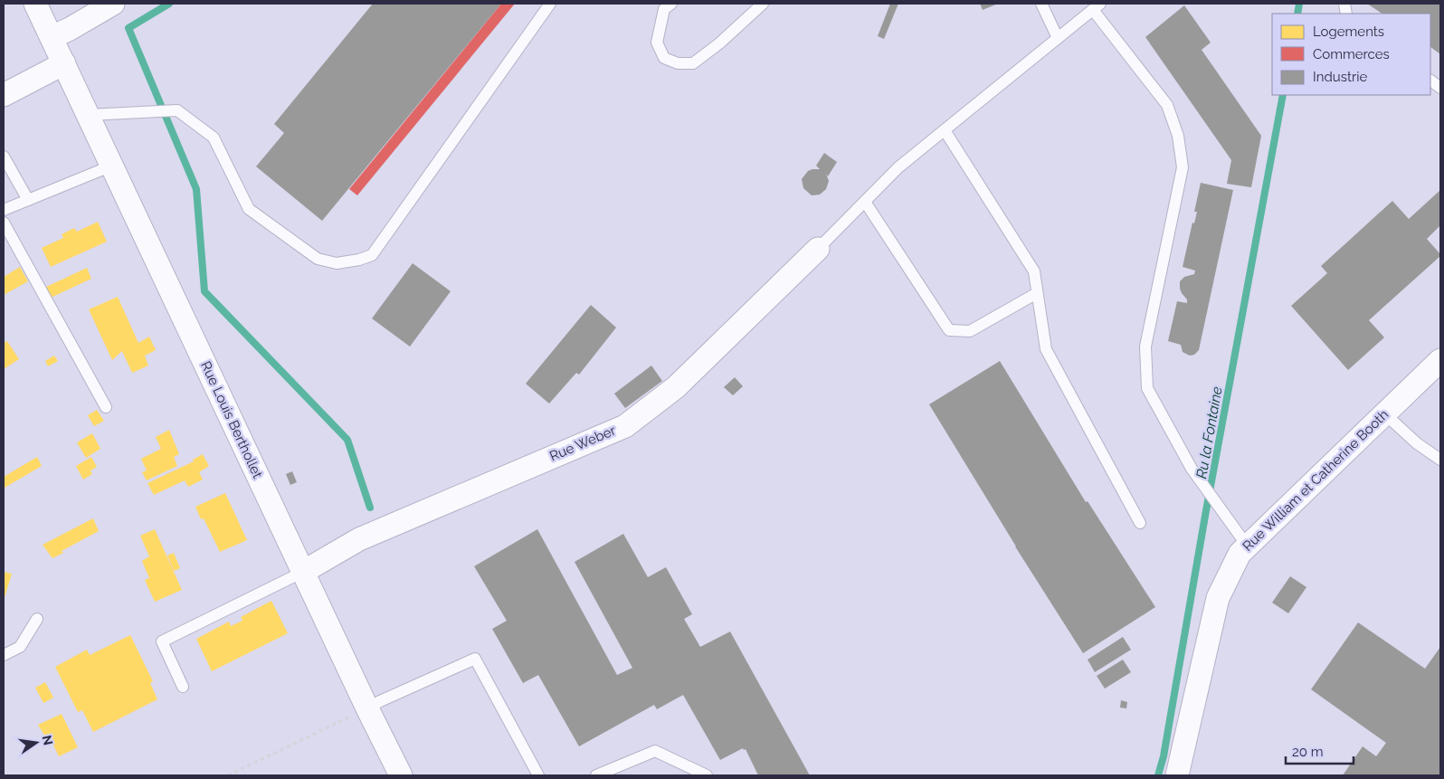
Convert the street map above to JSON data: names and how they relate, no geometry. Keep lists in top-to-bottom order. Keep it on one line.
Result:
{"streets":{"street":["Rue Louis Berthollet","Rue Weber","Rue William et Catherine Booth"]},"crossings":[["Rue Louis Berthollet","Rue Weber"]],"water":["Ru la Fontaine"],"legend":["Logements","Commerces","Industrie"],"scale_bar":"20 m","north":"right"}
